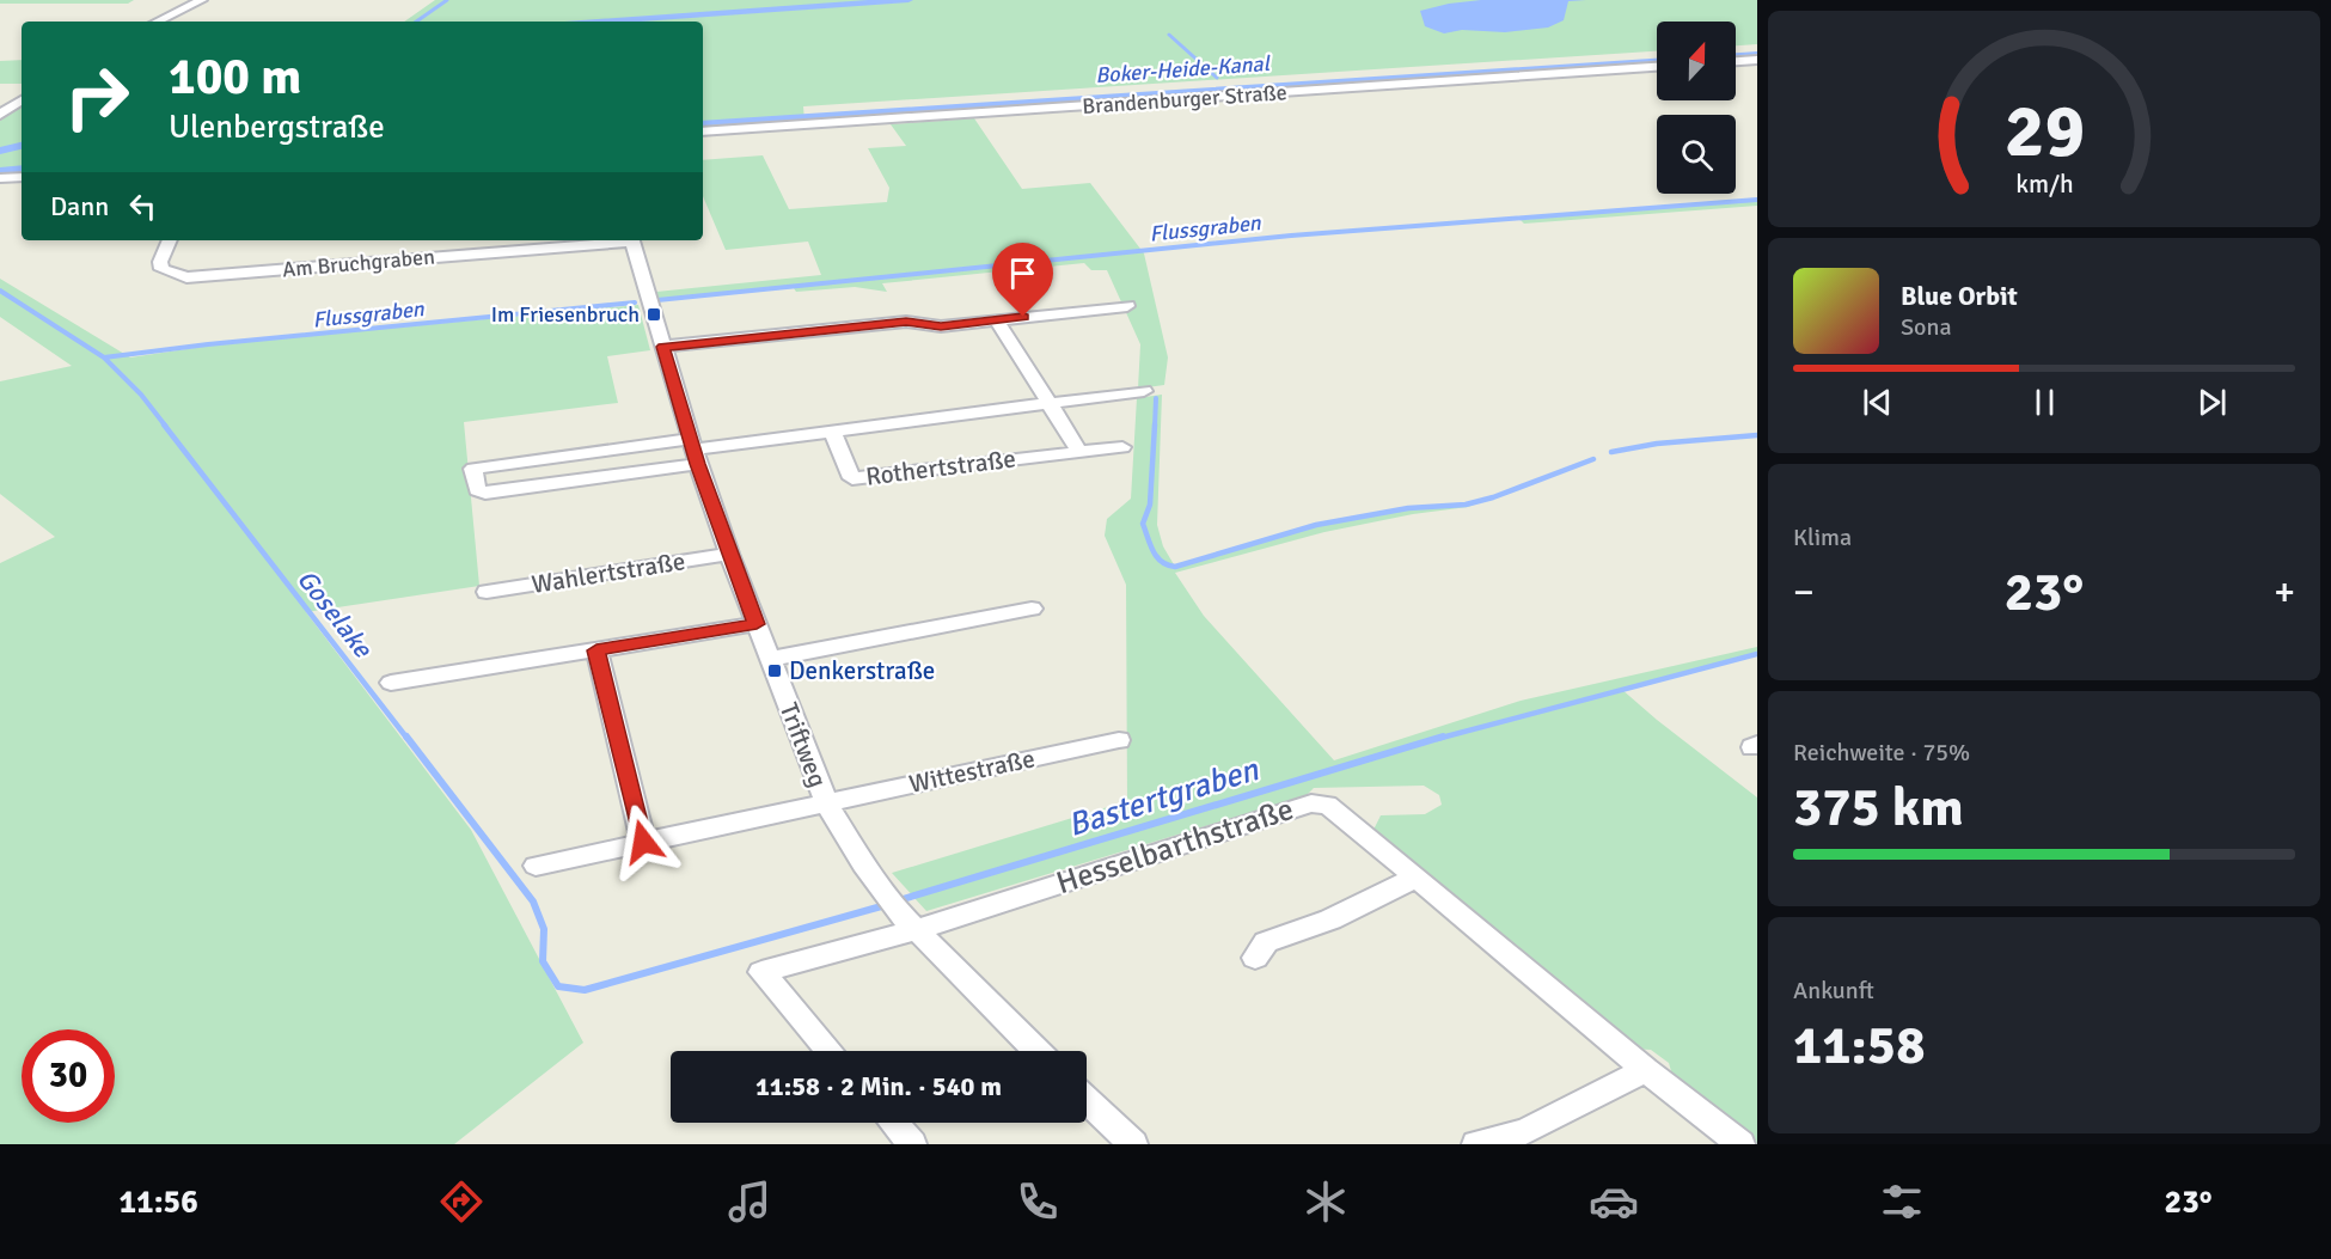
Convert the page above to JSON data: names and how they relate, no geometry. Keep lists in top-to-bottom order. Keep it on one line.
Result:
{"streets":{"street":["Brandenburger Straße","Am Bruchgraben","Rothertstraße","Wahlertstraße","Triftweg","Wittestraße","Hesselbarthstraße"]},"crossings":[["Rothertstraße","Triftweg"],["Wahlertstraße","Triftweg"],["Triftweg","Wittestraße"],["Triftweg","Hesselbarthstraße"]],"water":["Boker-Heide-Kanal","Flussgraben","Goselake","Bastertgraben"],"places":{"transit":["Im Friesenbruch","Denkerstraße"]},"north":"top","page":{"turn":["100 m","Ulenbergstraße"],"then":"Dann","song":["Blue Orbit","Sona"],"tile":["Klima",["Reichweite · 75%","375 km"],["Ankunft","11:58"]],"heat":["−","23°","+"],"limit":"30","trip":"11:58 · 2 Min. · 540 m","tabs":["11:56","23°"],"gauge":["29","km/h"]}}
